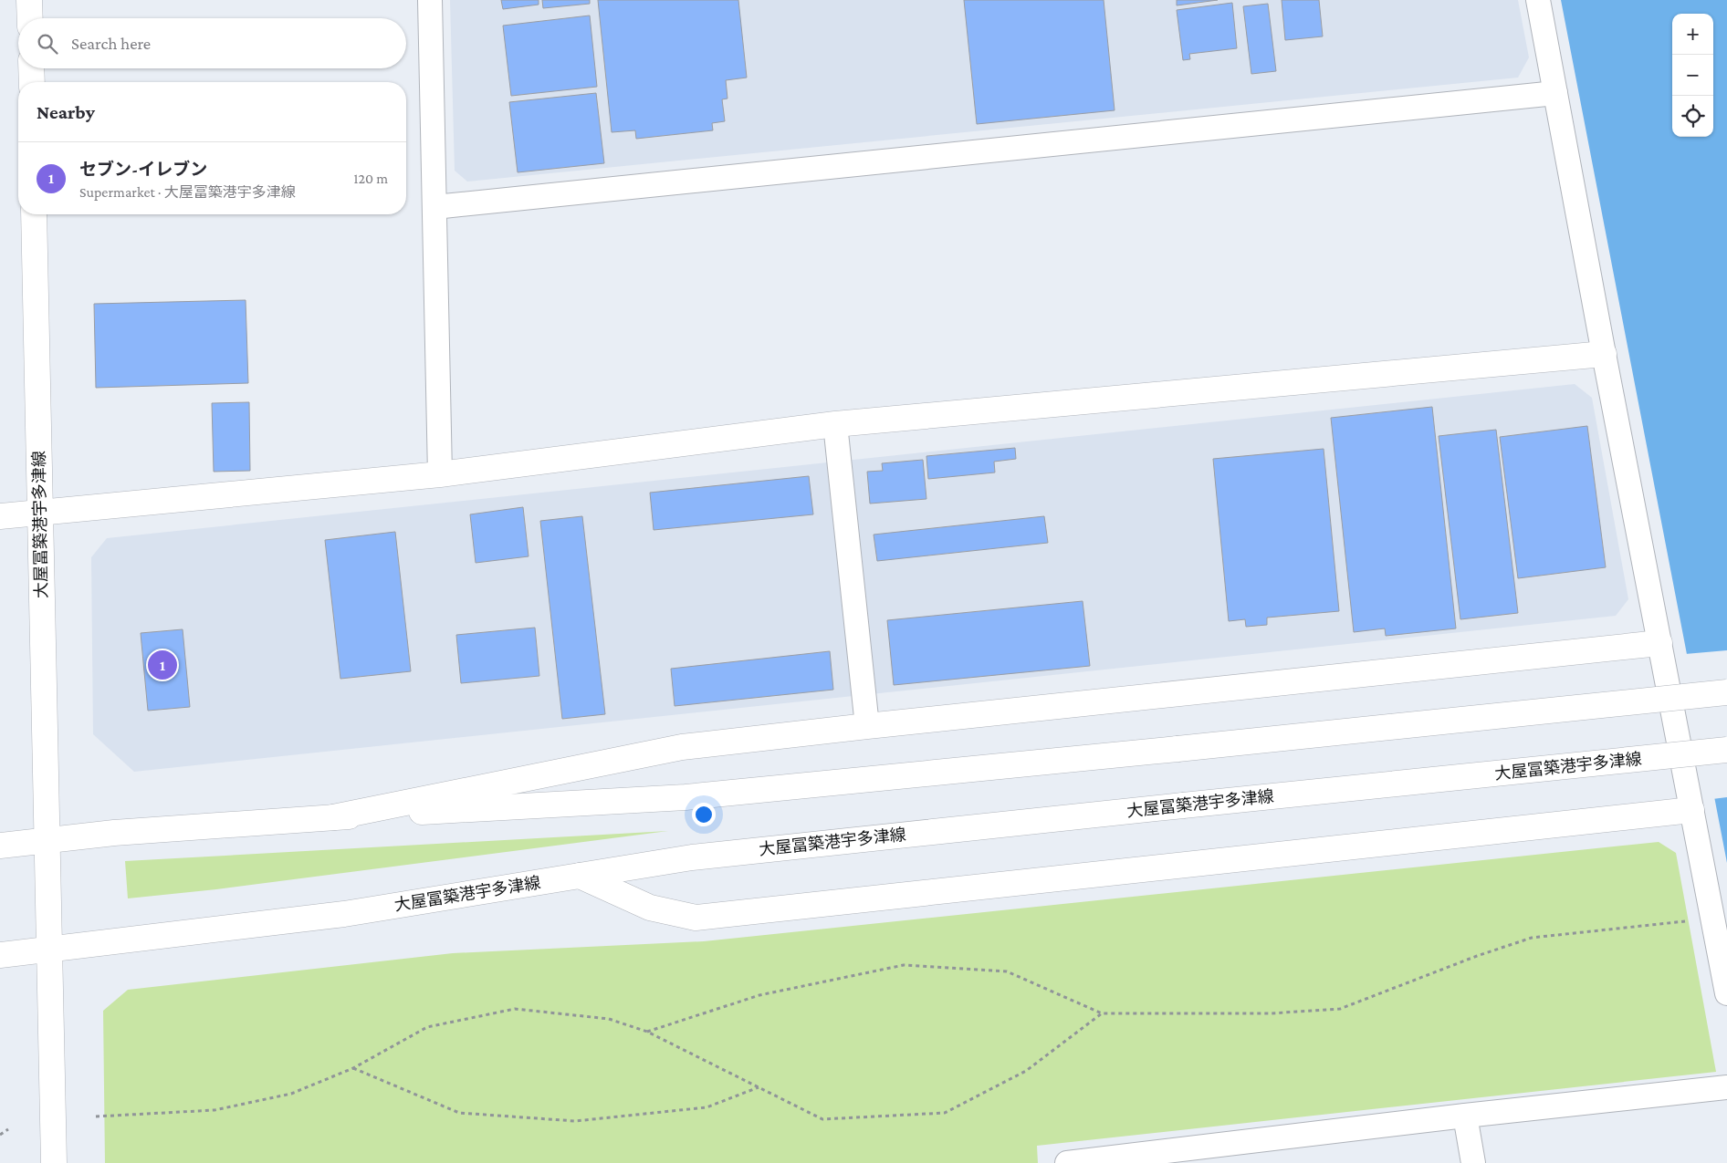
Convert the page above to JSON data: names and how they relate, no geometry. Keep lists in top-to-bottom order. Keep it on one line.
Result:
{"streets":{"main road":["大屋冨築港宇多津線"]},"page":{"map_buttons":["+","−"],"search":"Search here","heading":"Nearby","list":[{"mark":"1","name":"セブン-イレブン","note":"Supermarket · 大屋冨築港宇多津線","value":"120 m"}],"pins":"1"}}
